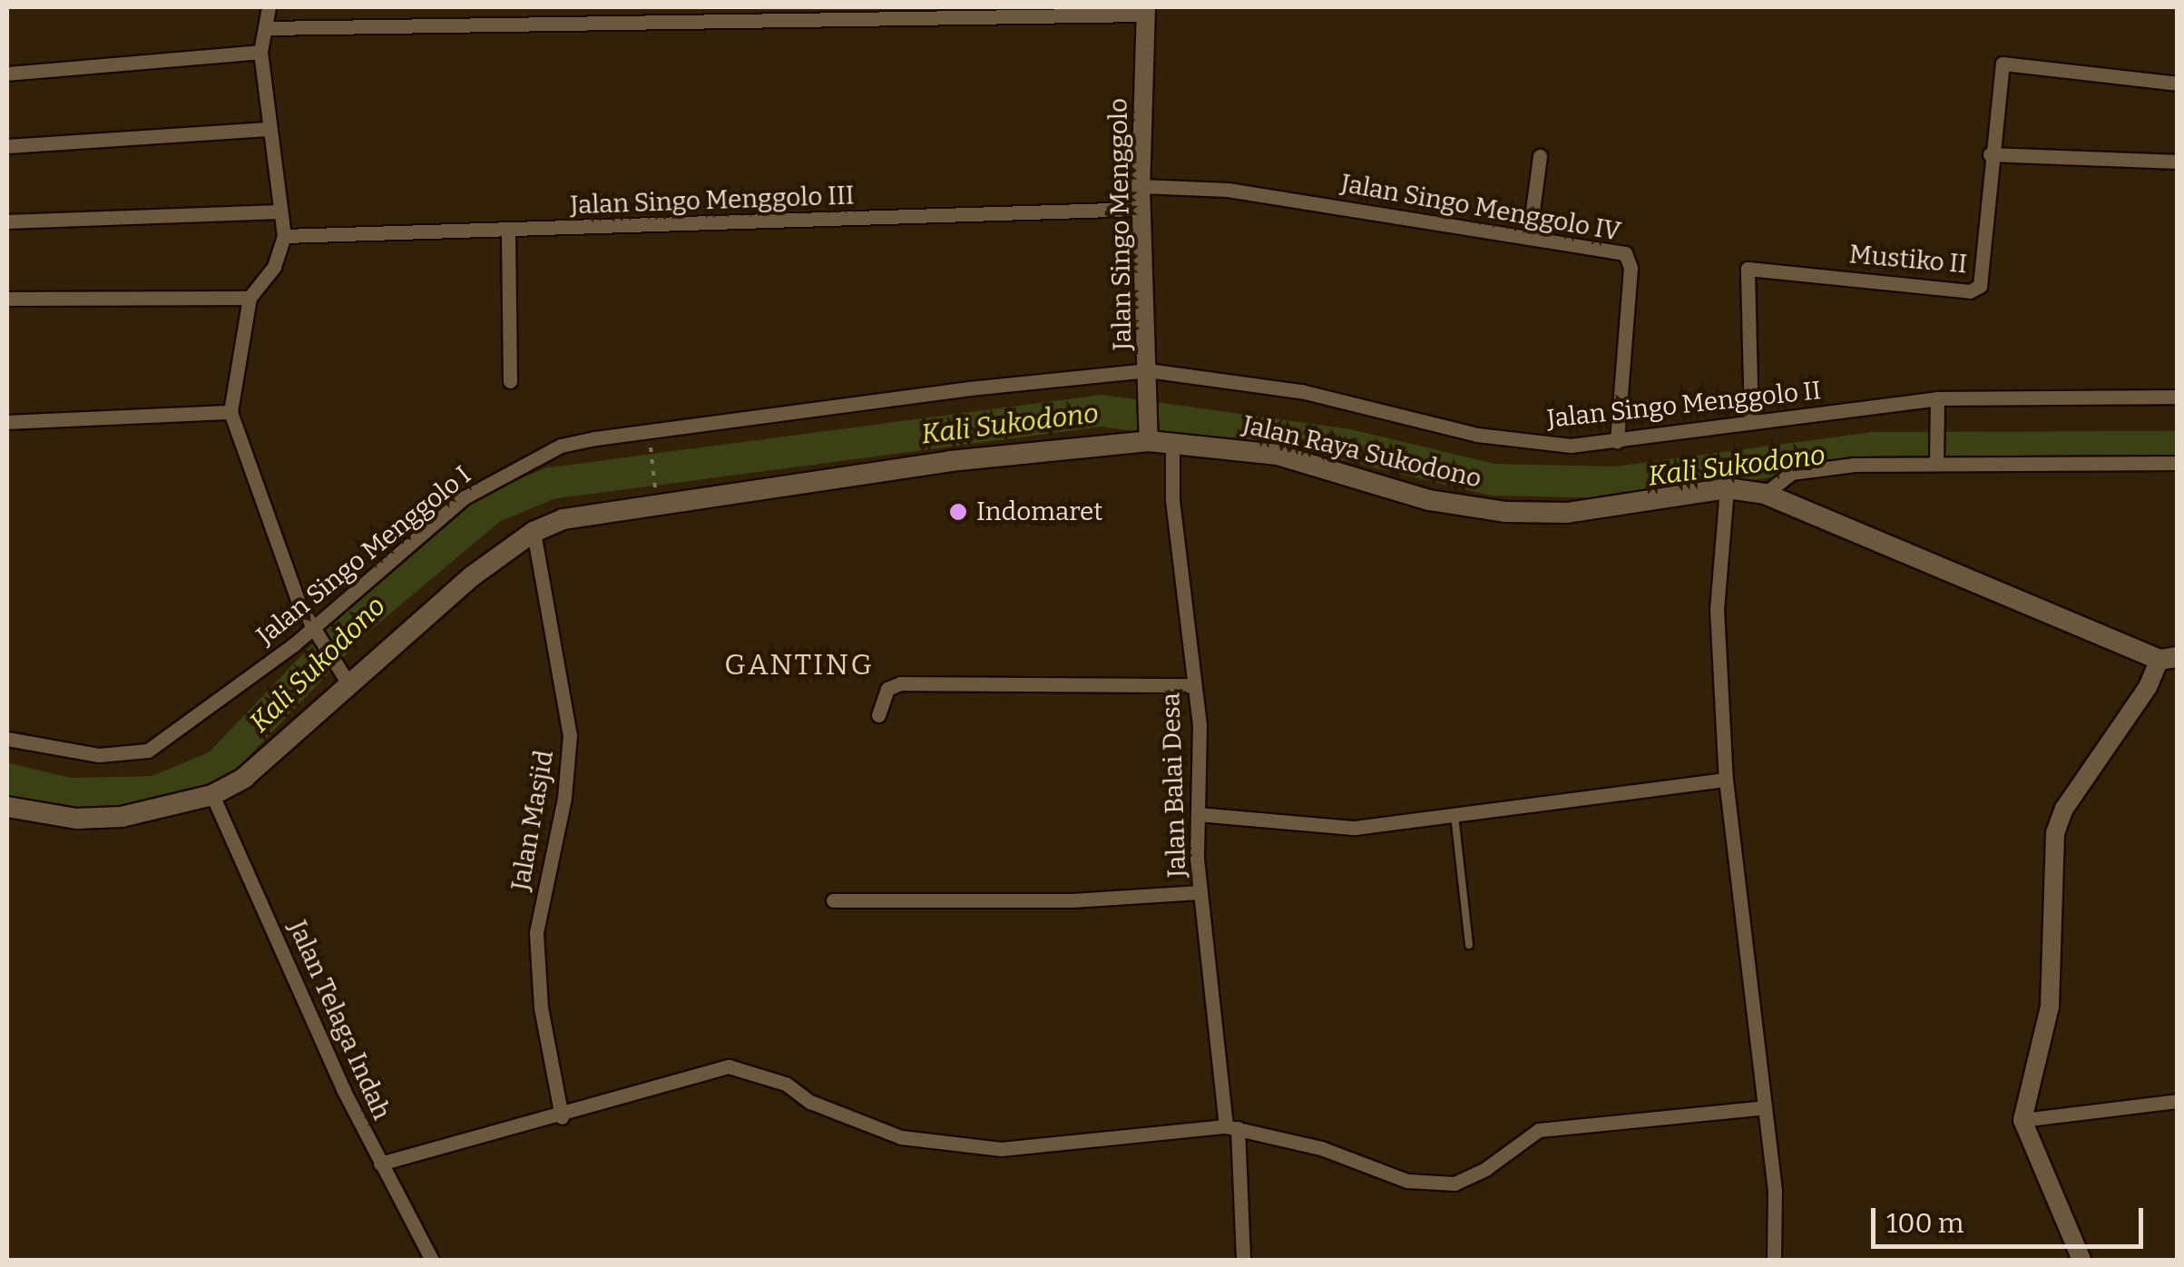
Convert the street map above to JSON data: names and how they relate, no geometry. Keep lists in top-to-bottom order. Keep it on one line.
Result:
{"streets":{"main road":["Jalan Raya Sukodono"],"street":["Jalan Singo Menggolo III","Jalan Singo Menggolo IV","Jalan Singo Menggolo","Mustiko II","Jalan Singo Menggolo II","Jalan Singo Menggolo I","Jalan Balai Desa","Jalan Masjid","Jalan Telaga Indah"]},"crossings":[["Jalan Singo Menggolo III","Jalan Singo Menggolo"],["Jalan Singo Menggolo IV","Jalan Singo Menggolo"],["Jalan Singo Menggolo IV","Jalan Singo Menggolo II"],["Jalan Singo Menggolo","Jalan Singo Menggolo II"],["Jalan Singo Menggolo","Jalan Raya Sukodono"],["Jalan Singo Menggolo","Jalan Singo Menggolo I"],["Mustiko II","Jalan Singo Menggolo II"],["Jalan Singo Menggolo II","Jalan Singo Menggolo I"],["Jalan Raya Sukodono","Jalan Balai Desa"],["Jalan Raya Sukodono","Jalan Masjid"],["Jalan Raya Sukodono","Jalan Telaga Indah"]],"districts":["GANTING"],"water":["Kali Sukodono"],"places":["Indomaret"],"scale_bar":"100 m"}
